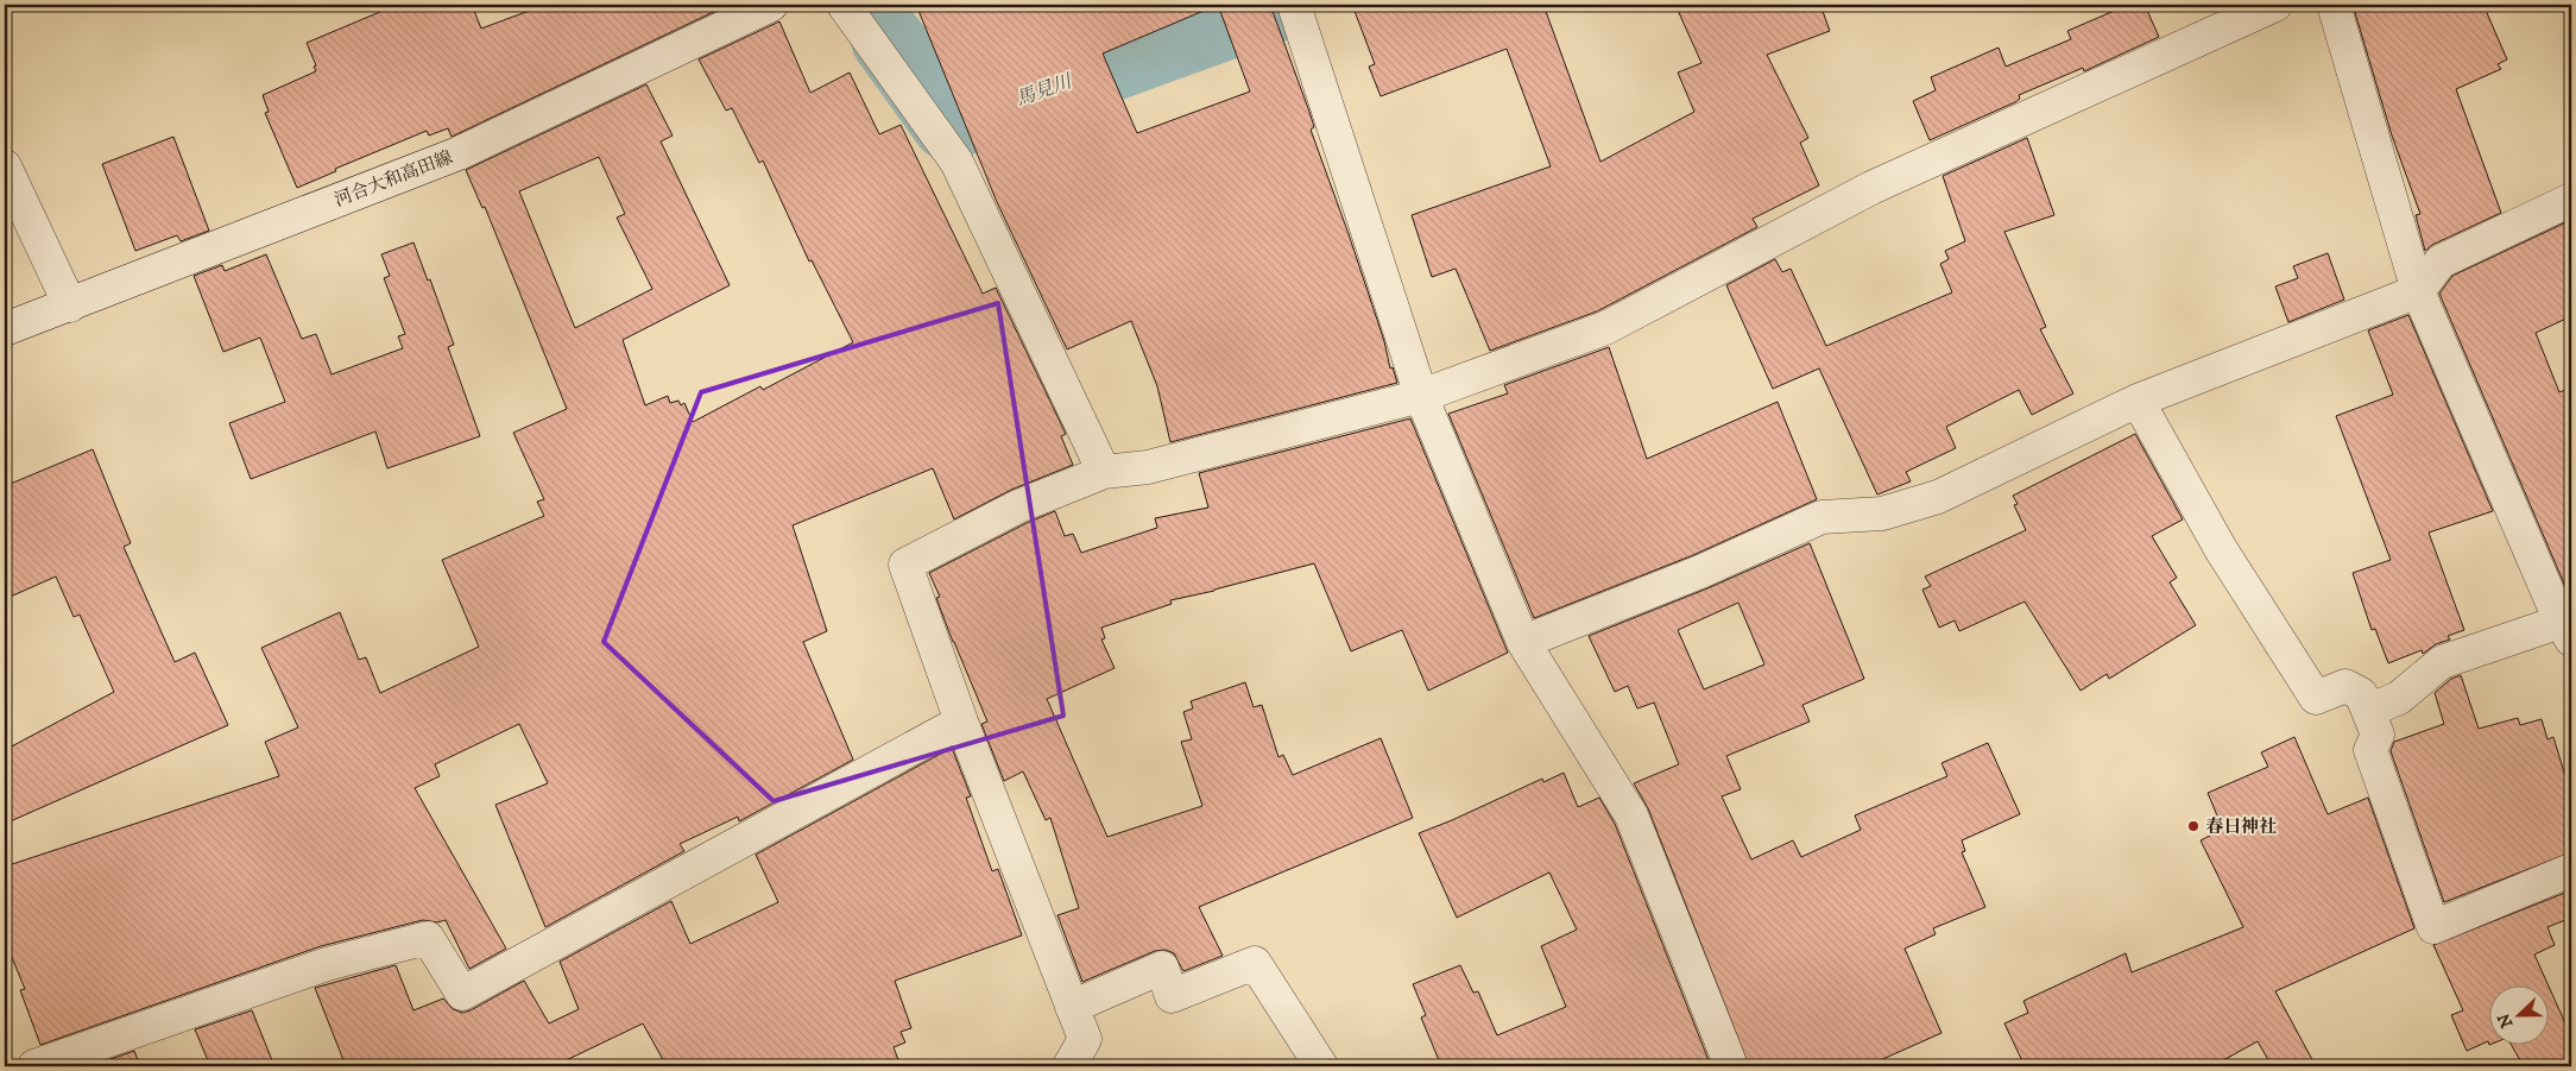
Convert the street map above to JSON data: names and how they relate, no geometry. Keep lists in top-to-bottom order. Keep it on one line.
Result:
{"streets":{"street":["河合大和高田線"]},"water":["馬見川"],"places":["春日神社"],"north":"left"}
